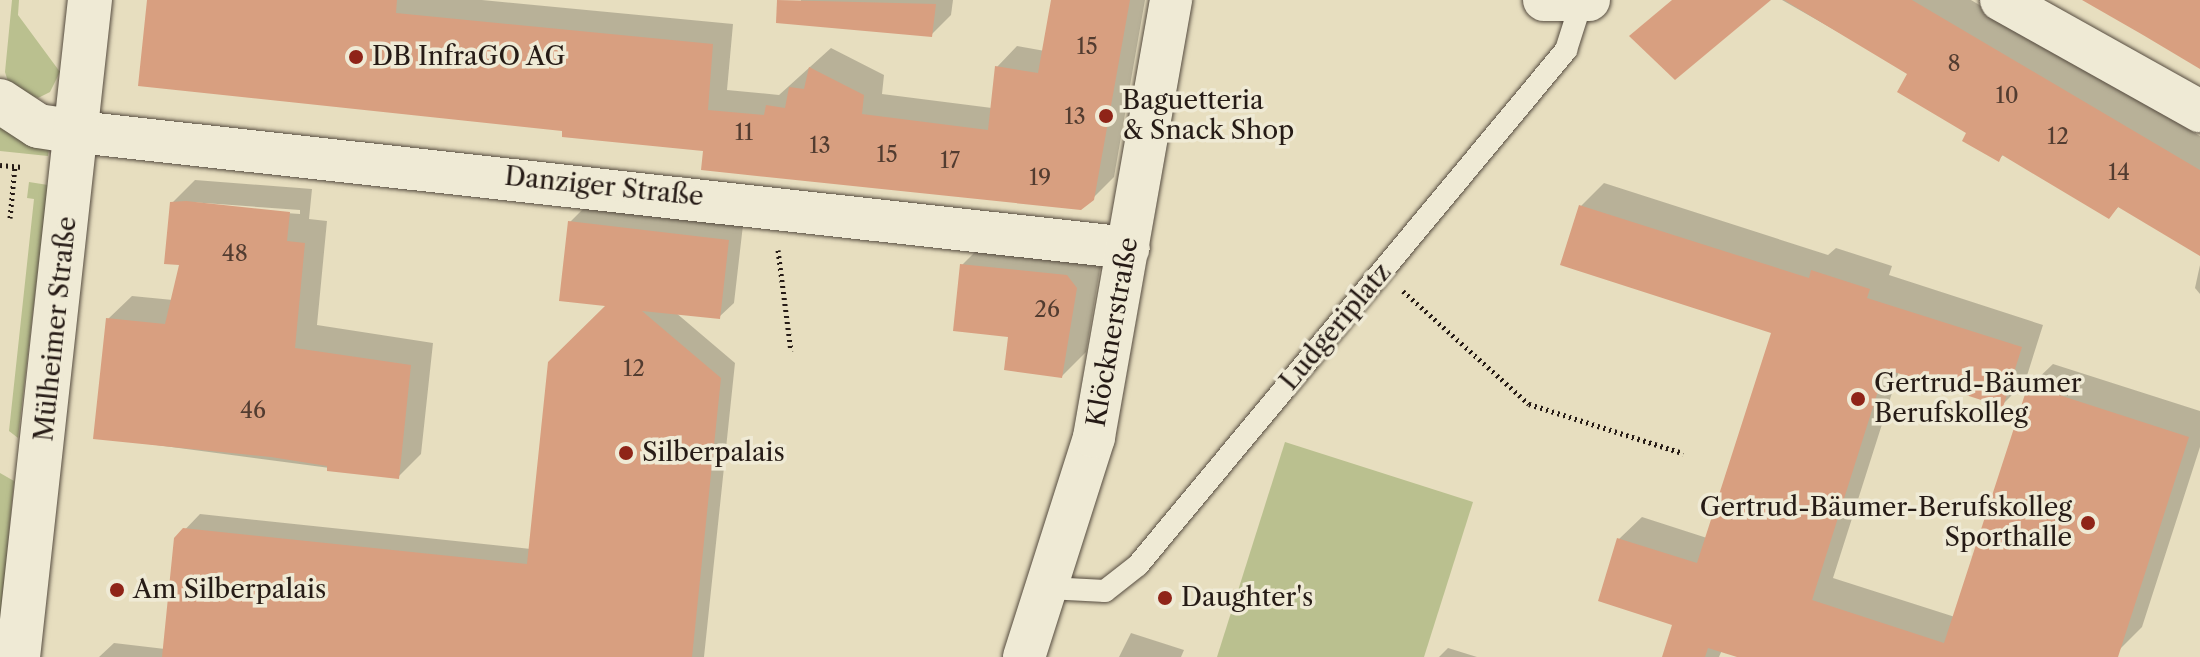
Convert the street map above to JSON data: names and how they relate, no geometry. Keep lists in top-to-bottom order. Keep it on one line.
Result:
{"streets":{"main road":["Mülheimer Straße"],"street":["Danziger Straße","Klöcknerstraße"],"lane":["Ludgeriplatz"]},"crossings":[["Danziger Straße","Mülheimer Straße"],["Danziger Straße","Klöcknerstraße"],["Ludgeriplatz","Klöcknerstraße"]],"places":["DB InfraGO AG","Baguetteria & Snack Shop","Gertrud-Bäumer Berufskolleg","Silberpalais","Gertrud-Bäumer-Berufskolleg Sporthalle","Am Silberpalais","Daughter's"],"house_numbers":["15","8","10","13","11","12","13","15","17","14","19","48","26","12","46"]}
